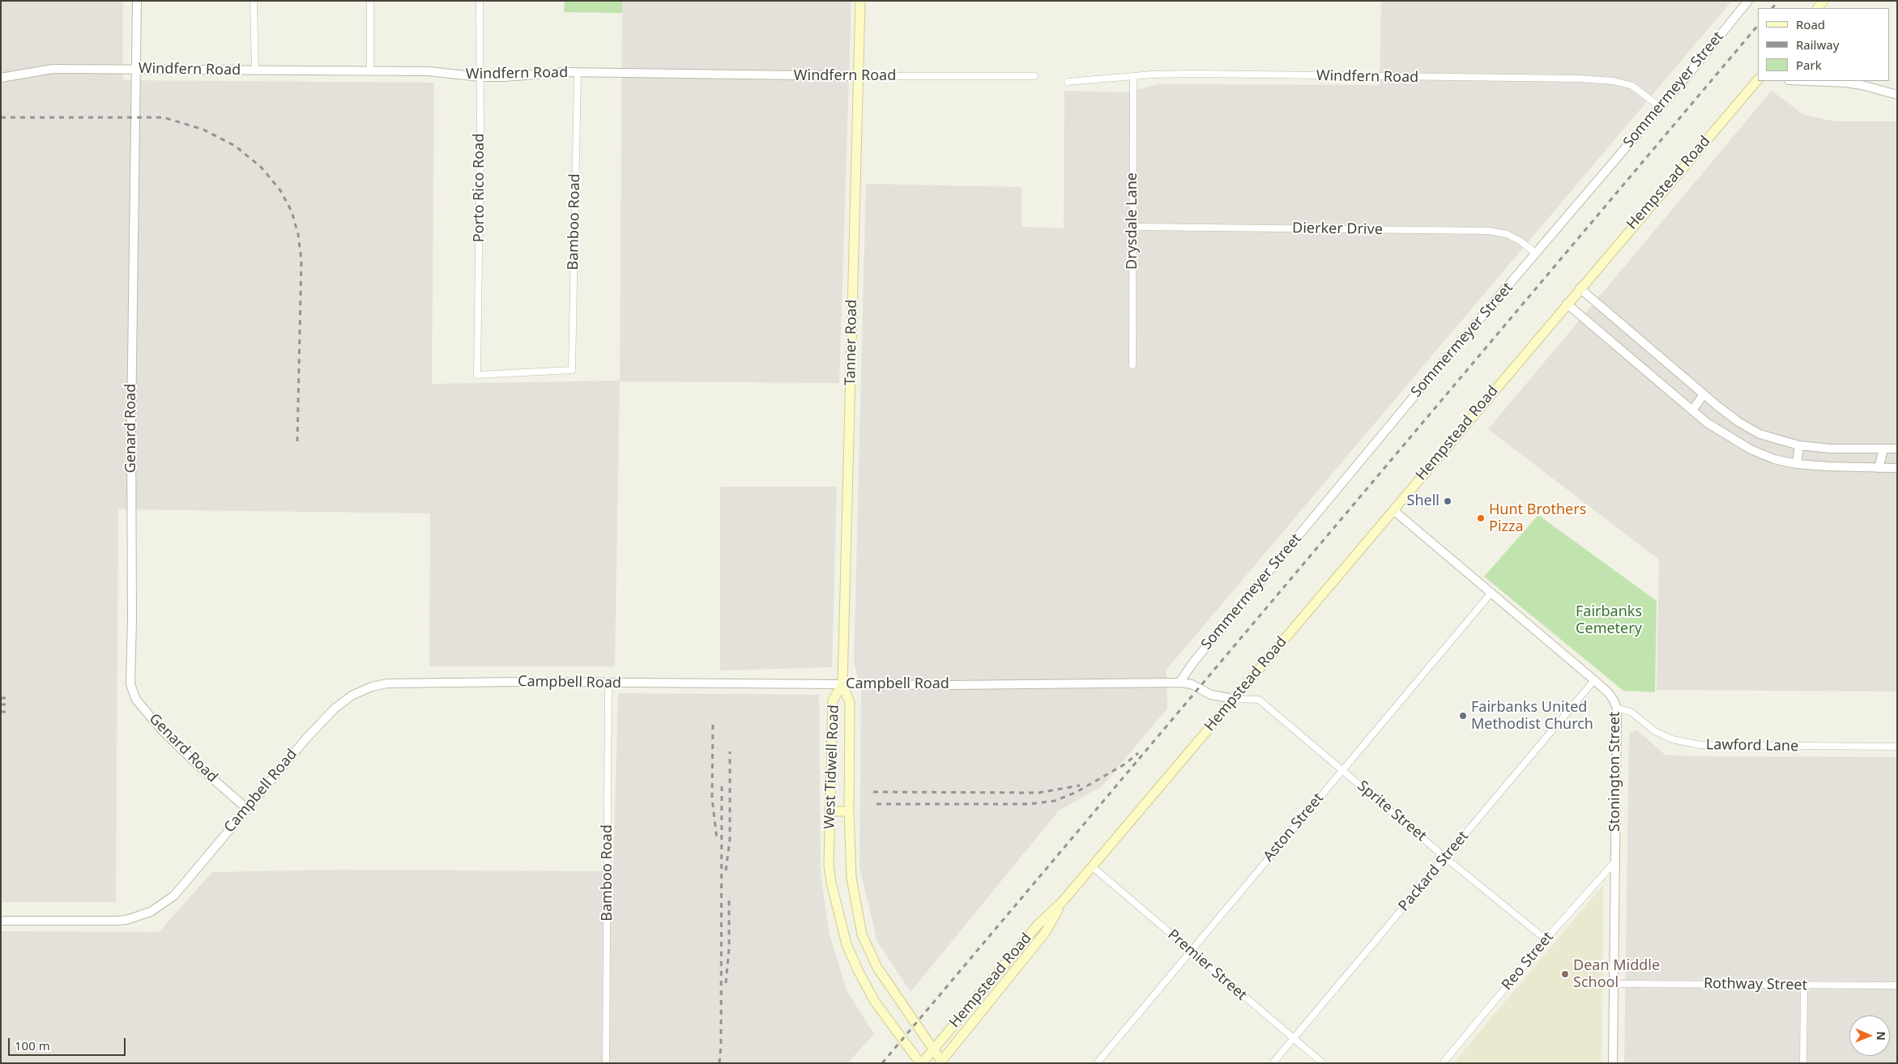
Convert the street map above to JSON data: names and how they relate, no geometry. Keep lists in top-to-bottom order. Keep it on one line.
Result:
{"streets":{"main road":["Hempstead Road","Tanner Road","West Tidwell Road"],"street":["Windfern Road","Sommermeyer Street","Porto Rico Road","Drysdale Lane","Bamboo Road","Dierker Drive","Genard Road","Campbell Road","Lawford Lane","Stonington Street","Sprite Street","Aston Street","Packard Street","Reo Street","Premier Street","Rothway Street"]},"crossings":[["Windfern Road","Sommermeyer Street"],["Windfern Road","Porto Rico Road"],["Windfern Road","Drysdale Lane"],["Windfern Road","Bamboo Road"],["Windfern Road","Tanner Road"],["Windfern Road","Genard Road"],["Sommermeyer Street","Dierker Drive"],["Sommermeyer Street","Campbell Road"],["Hempstead Road","Campbell Road"],["Hempstead Road","West Tidwell Road"],["Hempstead Road","Stonington Street"],["Hempstead Road","Sprite Street"],["Hempstead Road","Premier Street"],["Porto Rico Road","Bamboo Road"],["Drysdale Lane","Dierker Drive"],["Bamboo Road","Campbell Road"],["Tanner Road","Campbell Road"],["Tanner Road","West Tidwell Road"],["Genard Road","Campbell Road"],["Campbell Road","West Tidwell Road"],["Campbell Road","Sprite Street"],["Lawford Lane","Stonington Street"],["Stonington Street","Aston Street"],["Stonington Street","Packard Street"],["Stonington Street","Reo Street"],["Stonington Street","Rothway Street"],["Sprite Street","Aston Street"],["Sprite Street","Packard Street"],["Sprite Street","Reo Street"],["Aston Street","Premier Street"],["Packard Street","Premier Street"]],"parks":["Fairbanks Cemetery"],"places":["Shell","Hunt Brothers Pizza","Fairbanks United Methodist Church","Dean Middle School"],"legend":["Road","Railway","Park"],"scale_bar":"100 m","north":"right"}
